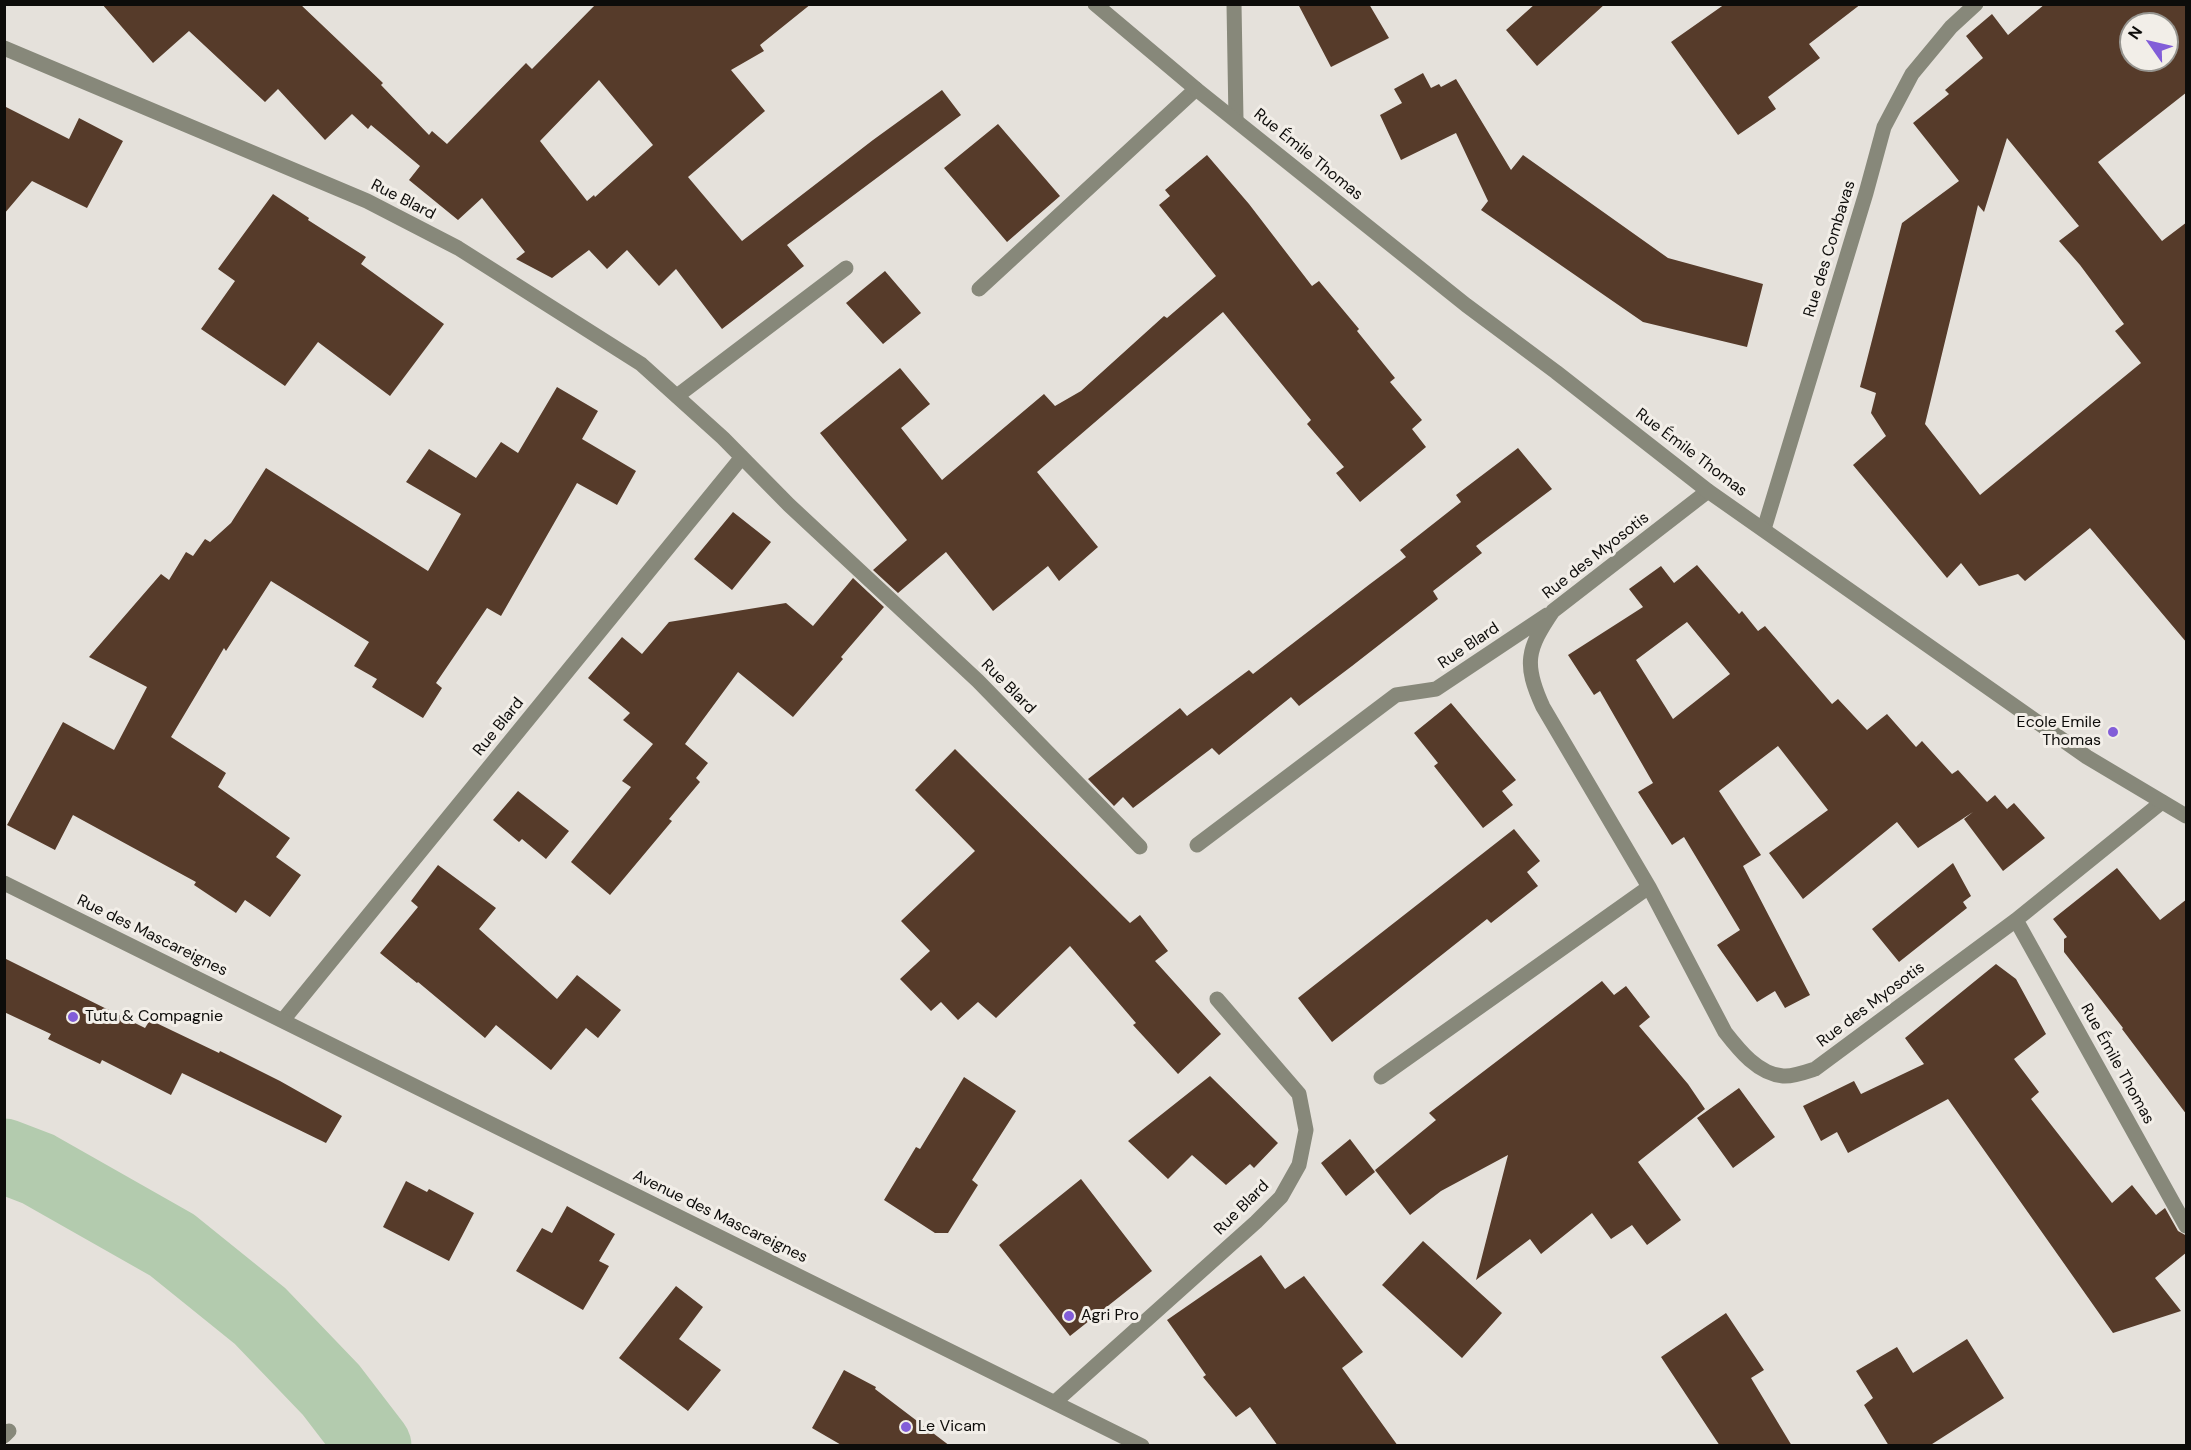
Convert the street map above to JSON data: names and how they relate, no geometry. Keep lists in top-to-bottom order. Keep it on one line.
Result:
{"streets":{"street":["Rue Émile Thomas","Rue Blard","Rue des Combavas","Rue des Myosotis","Rue des Mascareignes","Avenue des Mascareignes"]},"crossings":[["Rue Émile Thomas","Rue des Combavas"],["Rue Émile Thomas","Rue des Myosotis"],["Rue Blard","Rue des Myosotis"],["Rue Blard","Rue des Mascareignes"],["Rue Blard","Avenue des Mascareignes"],["Rue des Mascareignes","Avenue des Mascareignes"]],"places":["Ecole Emile Thomas","Tutu & Compagnie","Agri Pro","Le Vicam"],"north":"top left"}
